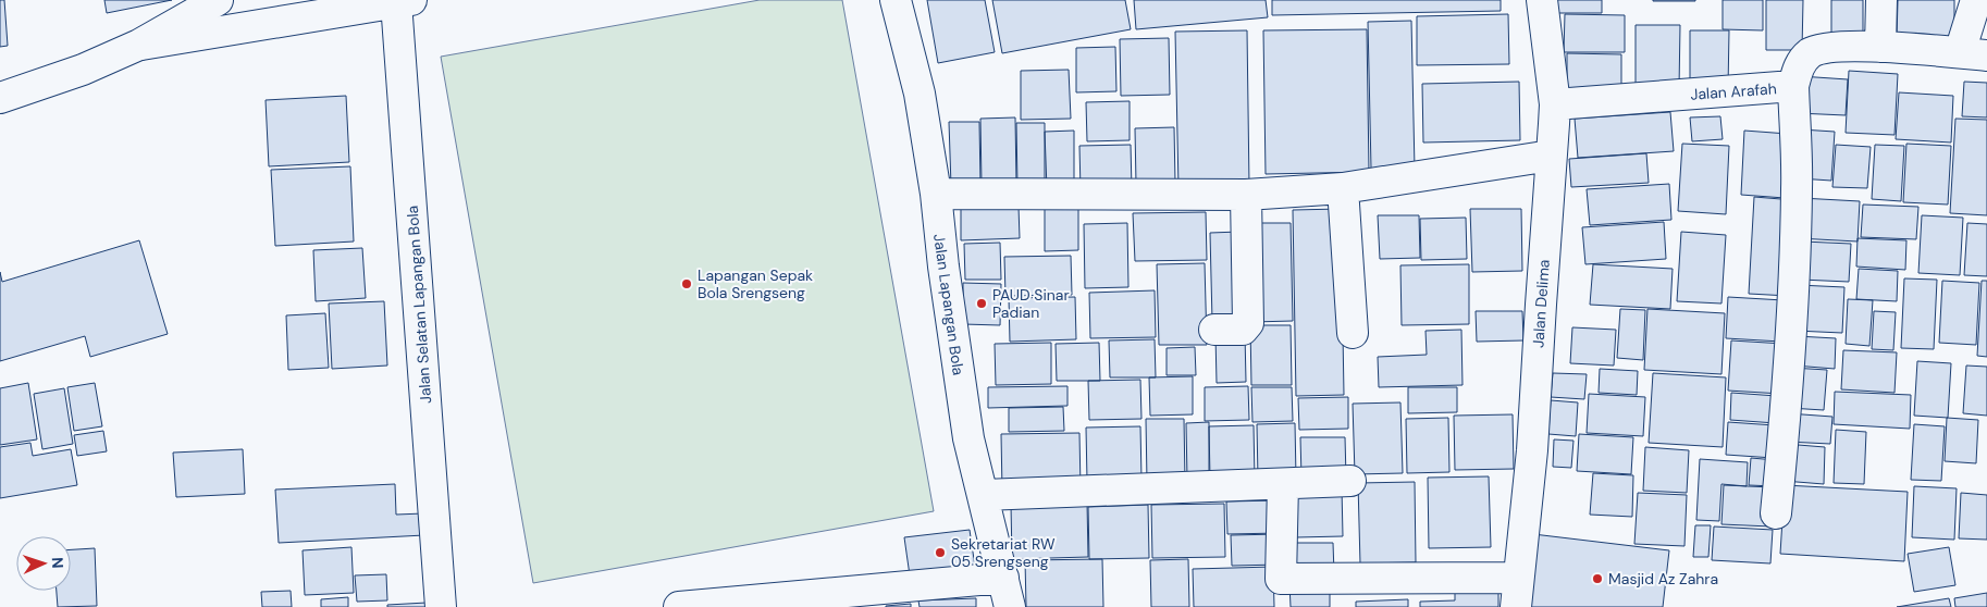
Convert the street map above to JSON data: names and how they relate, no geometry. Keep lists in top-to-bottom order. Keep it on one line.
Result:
{"streets":{"street":["Jalan Arafah","Jalan Delima","Jalan Selatan Lapangan Bola","Jalan Lapangan Bola"]},"crossings":[["Jalan Arafah","Jalan Delima"]],"places":["Lapangan Sepak Bola Srengseng","PAUD Sinar Padian","Sekretariat RW 05 Srengseng","Masjid Az Zahra"],"north":"right"}
